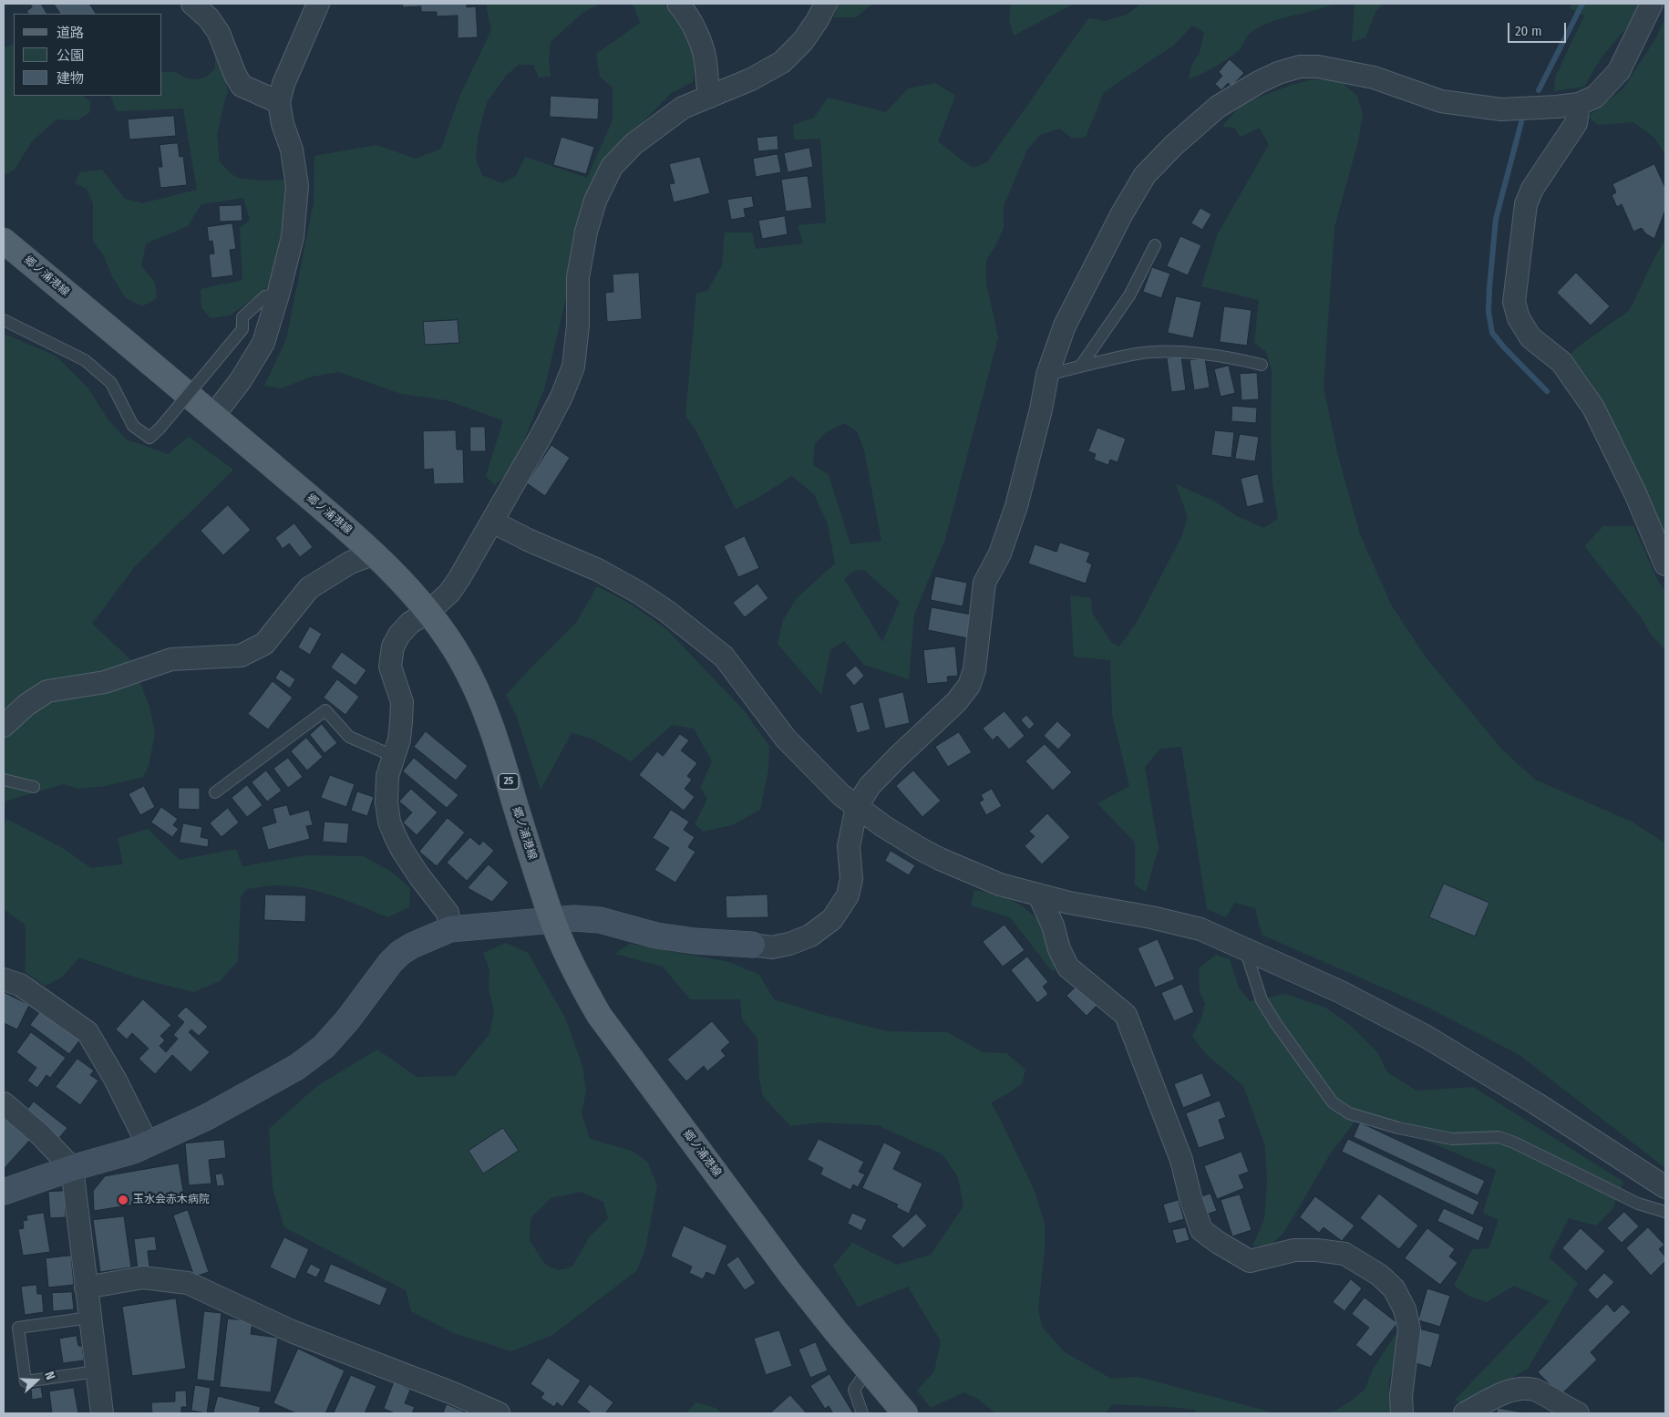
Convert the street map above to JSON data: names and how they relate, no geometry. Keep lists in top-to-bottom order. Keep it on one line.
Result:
{"streets":{"main road":["郷ノ浦港線","25"]},"places":["玉水会赤木病院"],"legend":["道路","公園","建物"],"scale_bar":"20 m","north":"right"}
